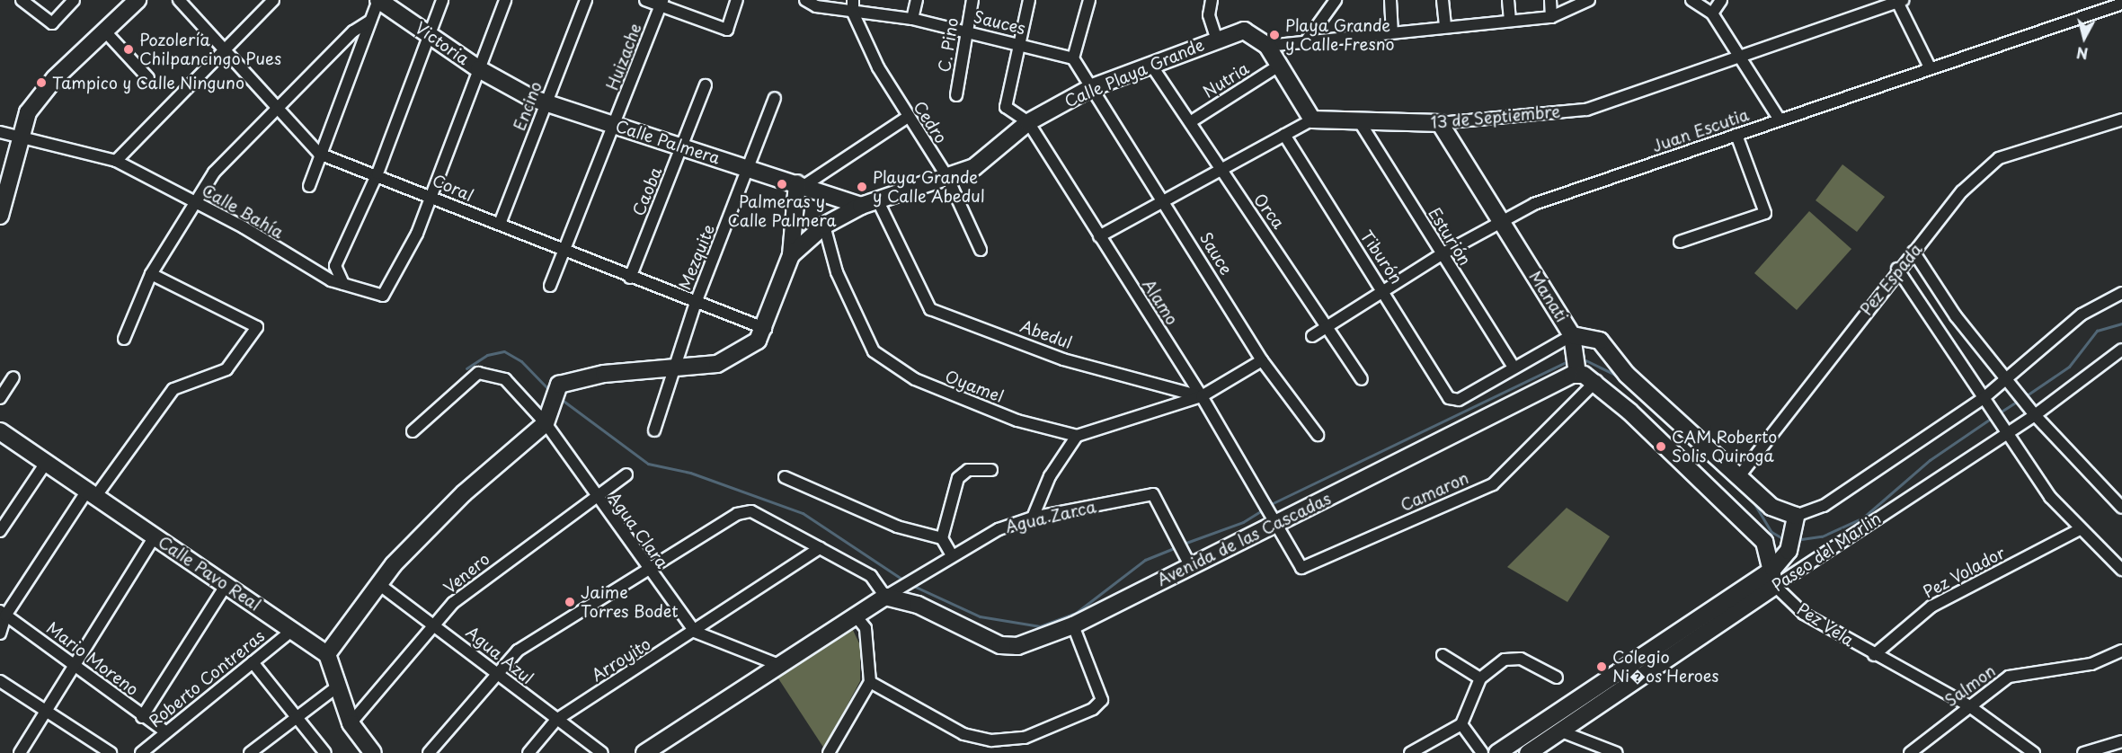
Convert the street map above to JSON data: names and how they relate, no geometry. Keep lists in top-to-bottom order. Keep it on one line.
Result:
{"streets":{"street":["Sauces","Victoria","C. Pino","Huizache","Calle Playa Grande","Nutria","Encino","13 de Septiembre","Cedro","Juan Escutia","Calle Palmera","Coral","Caoba","Calle Bahía","Orca","Esturión","Sauce","Mezquite","Tiburón","Pez Espada","Manati","Alamo","Abedul","Oyamel","Camaron","Agua Zarca","Agua Clara","Avenida de las Cascadas","Paseo del Marlin","Pez Volador","Calle Pavo Real","Venero","Pez Vela","Agua Azul","Mario Moreno","Arroyito","Roberto Contreras","Salmon"]},"crossings":[["Sauces","C. Pino"],["Sauces","Cedro"],["Sauces","Alamo"],["Victoria","Calle Palmera"],["Huizache","Calle Palmera"],["Huizache","Coral"],["Calle Playa Grande","Nutria"],["Calle Playa Grande","13 de Septiembre"],["Calle Playa Grande","Cedro"],["Calle Playa Grande","Calle Palmera"],["Calle Playa Grande","Coral"],["Calle Playa Grande","Orca"],["Calle Playa Grande","Sauce"],["Calle Playa Grande","Mezquite"],["Calle Playa Grande","Alamo"],["Calle Playa Grande","Abedul"],["Calle Playa Grande","Oyamel"],["Calle Playa Grande","Agua Clara"],["Nutria","Orca"],["Encino","Calle Palmera"],["Encino","Coral"],["13 de Septiembre","Esturión"],["13 de Septiembre","Manati"],["Juan Escutia","Orca"],["Juan Escutia","Esturión"],["Juan Escutia","Tiburón"],["Juan Escutia","Manati"],["Calle Palmera","Caoba"],["Calle Palmera","Mezquite"],["Coral","Caoba"],["Coral","Calle Bahía"],["Coral","Mezquite"],["Esturión","Tiburón"],["Pez Espada","Manati"],["Alamo","Abedul"],["Alamo","Camaron"],["Alamo","Avenida de las Cascadas"],["Camaron","Avenida de las Cascadas"],["Agua Zarca","Avenida de las Cascadas"],["Agua Clara","Venero"],["Agua Clara","Arroyito"],["Paseo del Marlin","Pez Vela"],["Pez Volador","Pez Vela"],["Calle Pavo Real","Roberto Contreras"],["Venero","Agua Azul"],["Pez Vela","Salmon"],["Agua Azul","Arroyito"],["Mario Moreno","Roberto Contreras"]],"places":["Playa Grande y Calle Fresno","Pozolería Chilpancingo Pues","Tampico y Calle Ninguno","Palmeras y Calle Palmera","Playa Grande y Calle Abedul","CAM Roberto Solis Quiroga","Jaime Torres Bodet","Colegio Ni�os Heroes"],"north":"bottom"}
